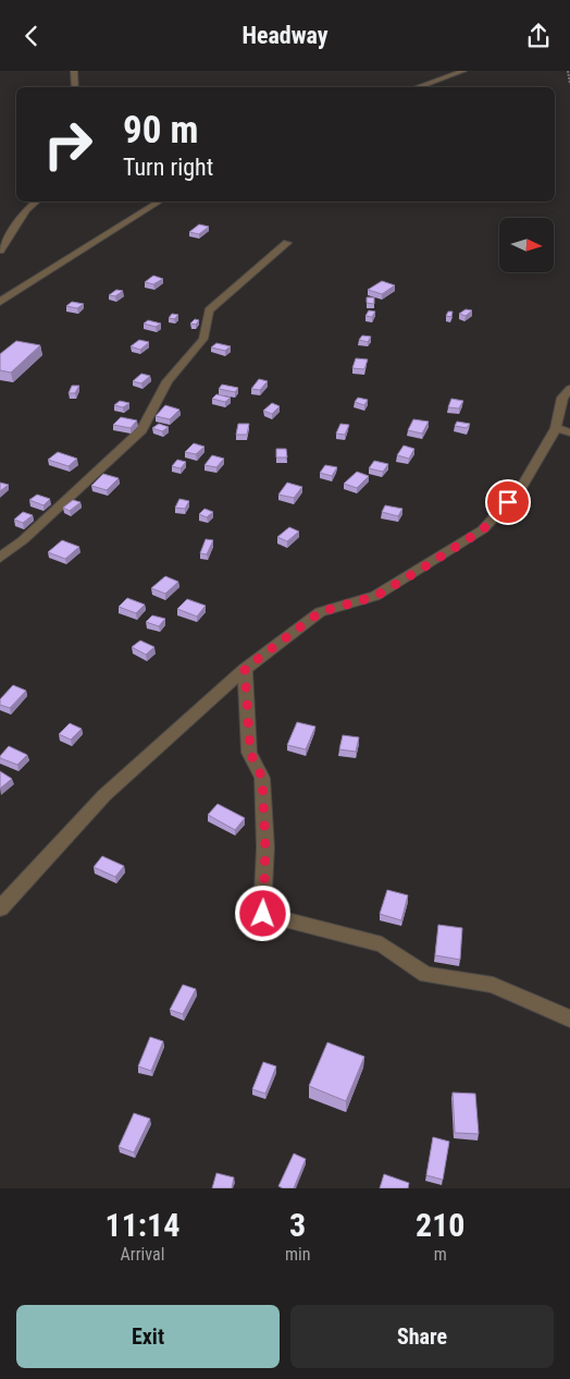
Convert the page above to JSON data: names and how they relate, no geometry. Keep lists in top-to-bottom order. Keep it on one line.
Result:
{"north":"right","page":{"header":"Headway","turn":["90 m","Turn right"],"eta":["11:14","Arrival","3","min","210","m"],"buttons":["Exit","Share"]}}
